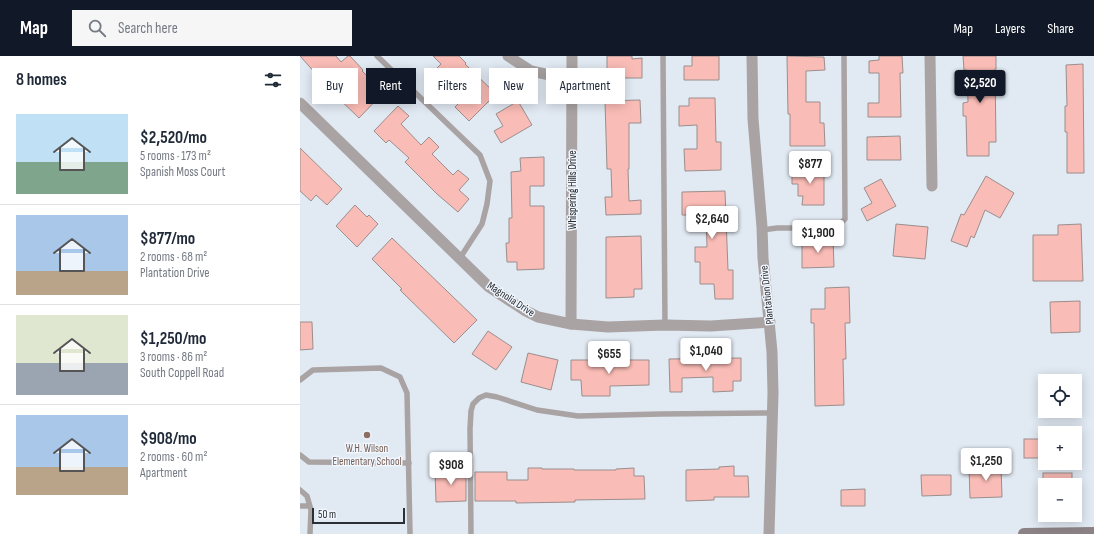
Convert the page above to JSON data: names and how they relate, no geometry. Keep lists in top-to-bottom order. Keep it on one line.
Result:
{"streets":{"street":["Whispering Hills Drive","Plantation Drive","Magnolia Drive"]},"crossings":[["Whispering Hills Drive","Magnolia Drive"],["Plantation Drive","Magnolia Drive"]],"places":["W.H. Wilson Elementary School"],"scale_bar":"50 m","page":{"header":"Map","search":"Search here","nav":["Map","Layers","Share"],"heading":"8 homes","chip":["Buy","Rent","Filters","New","Apartment"],"price":["$2,520","$877","$2,640","$1,900","$1,040","$655","$1,250","$908"],"list":[{"name":"$2,520/mo","note":"5 rooms · 173 m² · Spanish Moss Court"},{"name":"$877/mo","note":"2 rooms · 68 m² · Plantation Drive"},{"name":"$1,250/mo","note":"3 rooms · 86 m² · South Coppell Road"},{"name":"$908/mo","note":"2 rooms · 60 m² · Apartment"}],"map_buttons":["+","−"],"scale":"50 m"}}
